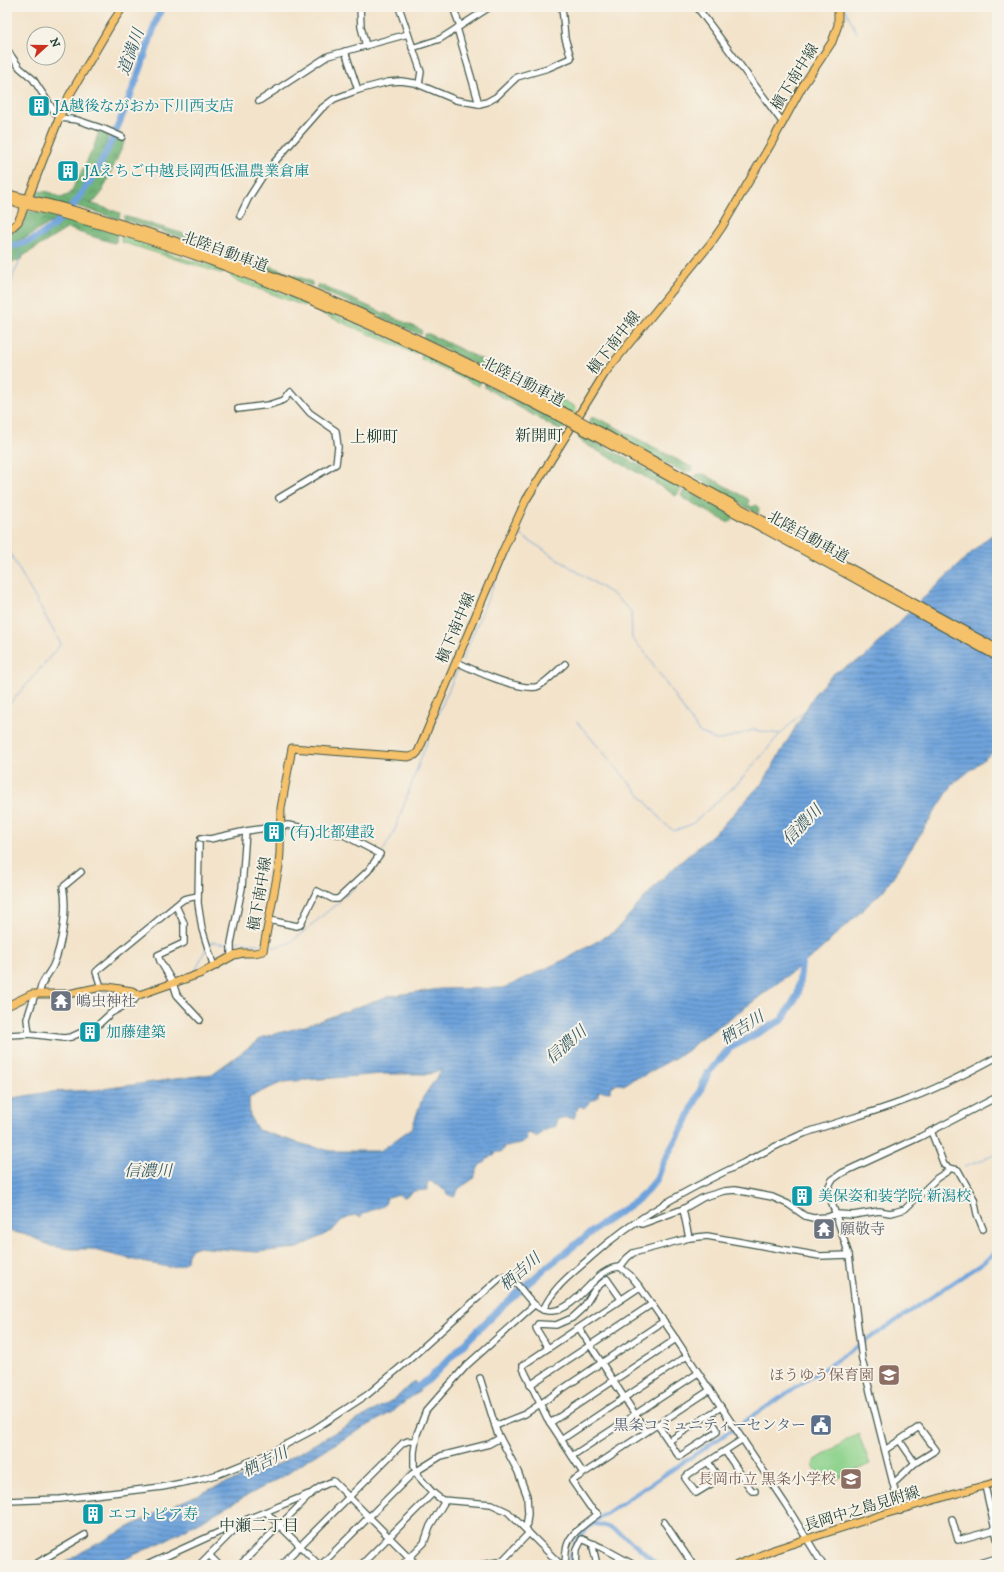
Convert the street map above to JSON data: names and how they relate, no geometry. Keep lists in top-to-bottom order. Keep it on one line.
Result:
{"streets":{"highway":["北陸自動車道"],"main road":["槇下南中線","長岡中之島見附線"]},"districts":["新開町","上柳町","中瀬二丁目"],"water":["道満川","信濃川","栖吉川"],"places":{"building":["JA越後ながおか下川西支店","JAえちご中越長岡西低温農業倉庫","(有)北都建設","加藤建築","美保姿和装学院 新潟校","エコトピア寿"],"temple":["嶋虫神社","願敬寺"],"school or university":["ほうゆう保育園","長岡市立 黒条小学校"],"public building":["黒条コミュニティーセンター"]},"north":"right"}
